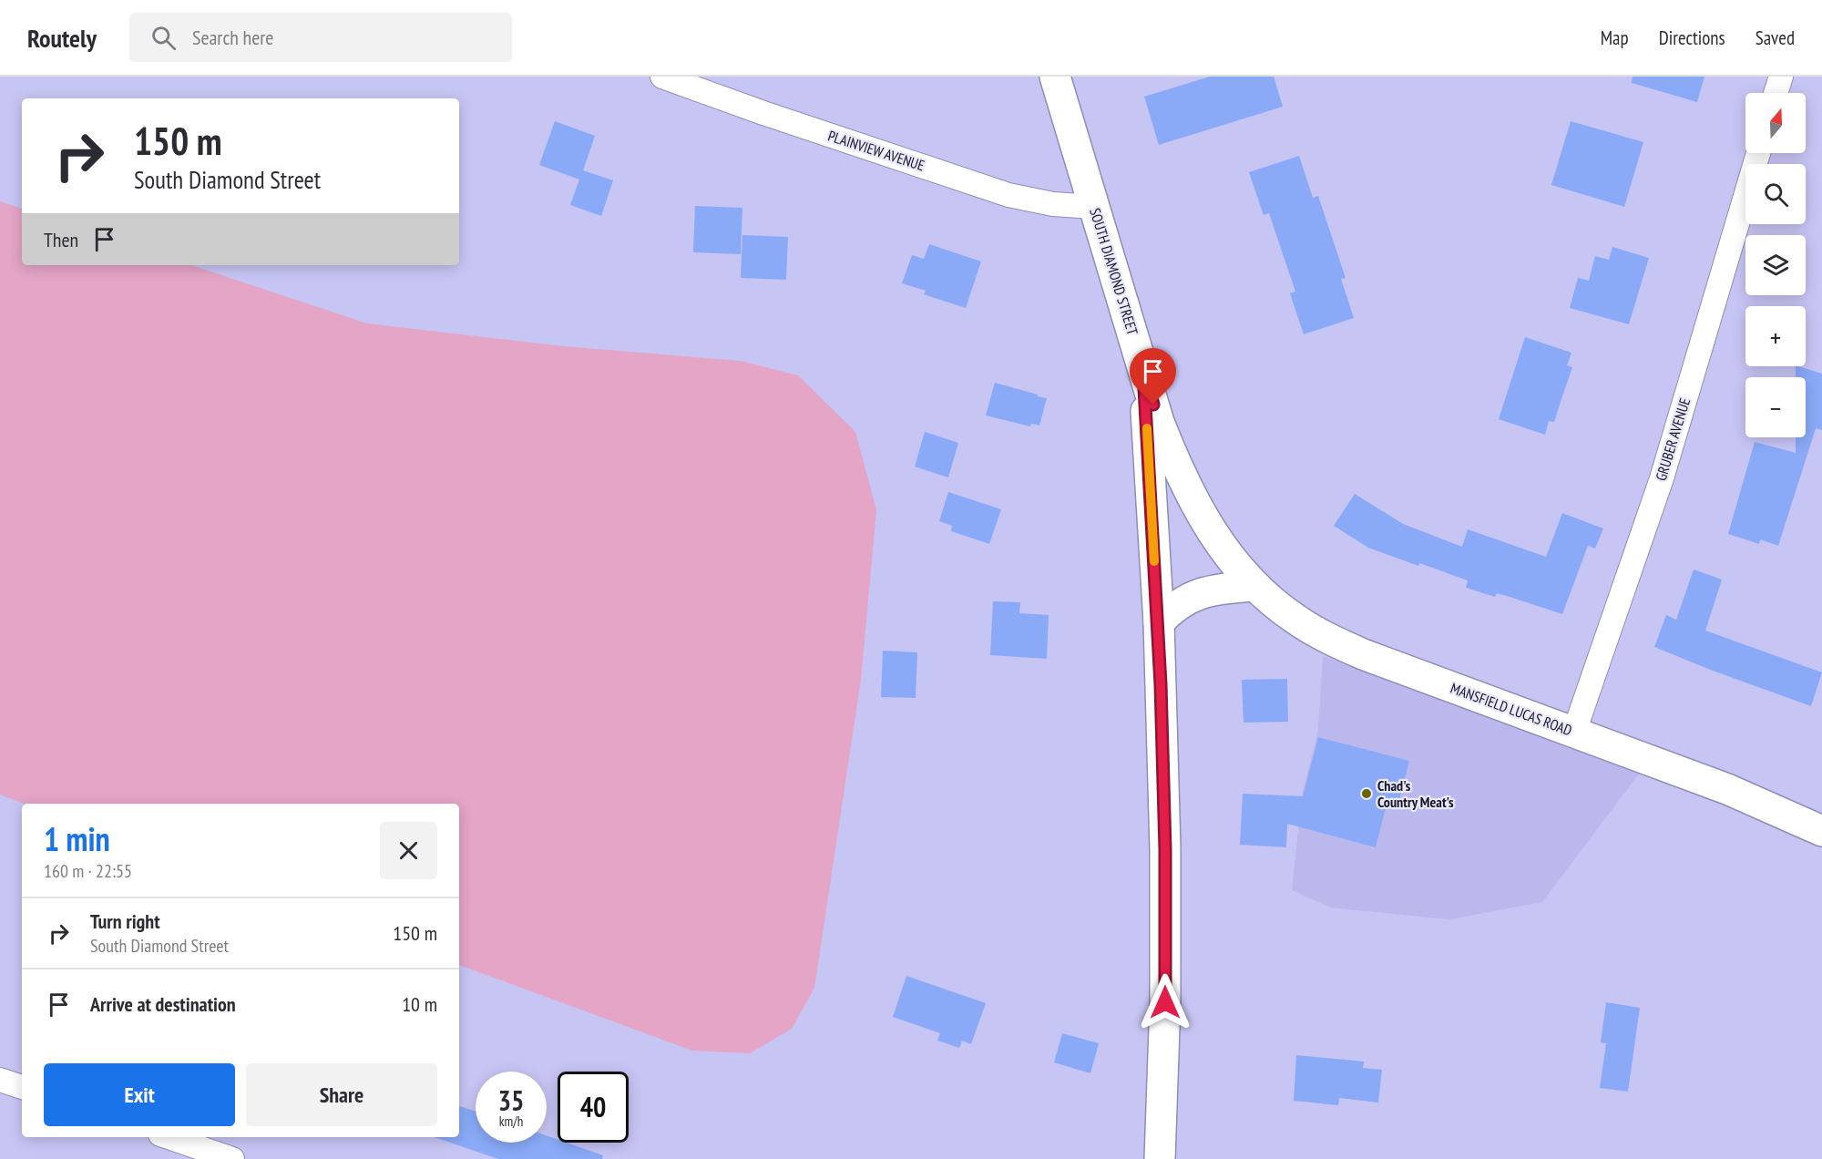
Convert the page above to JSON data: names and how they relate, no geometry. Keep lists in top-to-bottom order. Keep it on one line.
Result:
{"streets":{"street":["PLAINVIEW AVENUE","SOUTH DIAMOND STREET","GRUBER AVENUE","MANSFIELD LUCAS ROAD"]},"crossings":[["PLAINVIEW AVENUE","SOUTH DIAMOND STREET"],["SOUTH DIAMOND STREET","MANSFIELD LUCAS ROAD"],["GRUBER AVENUE","MANSFIELD LUCAS ROAD"]],"places":["Chad's Country Meat's"],"north":"top","page":{"header":"Routely","search":"Search here","nav":["Map","Directions","Saved"],"map_buttons":["+","−"],"turn":["150 m","South Diamond Street"],"then":"Then","heading":["1 min","160 m · 22:55"],"list":[{"name":"Turn right","note":"South Diamond Street","value":"150 m"},{"name":"Arrive at destination","value":"10 m"}],"buttons":["Exit","Share"],"speed":"35 km/h","limit":"40"}}
